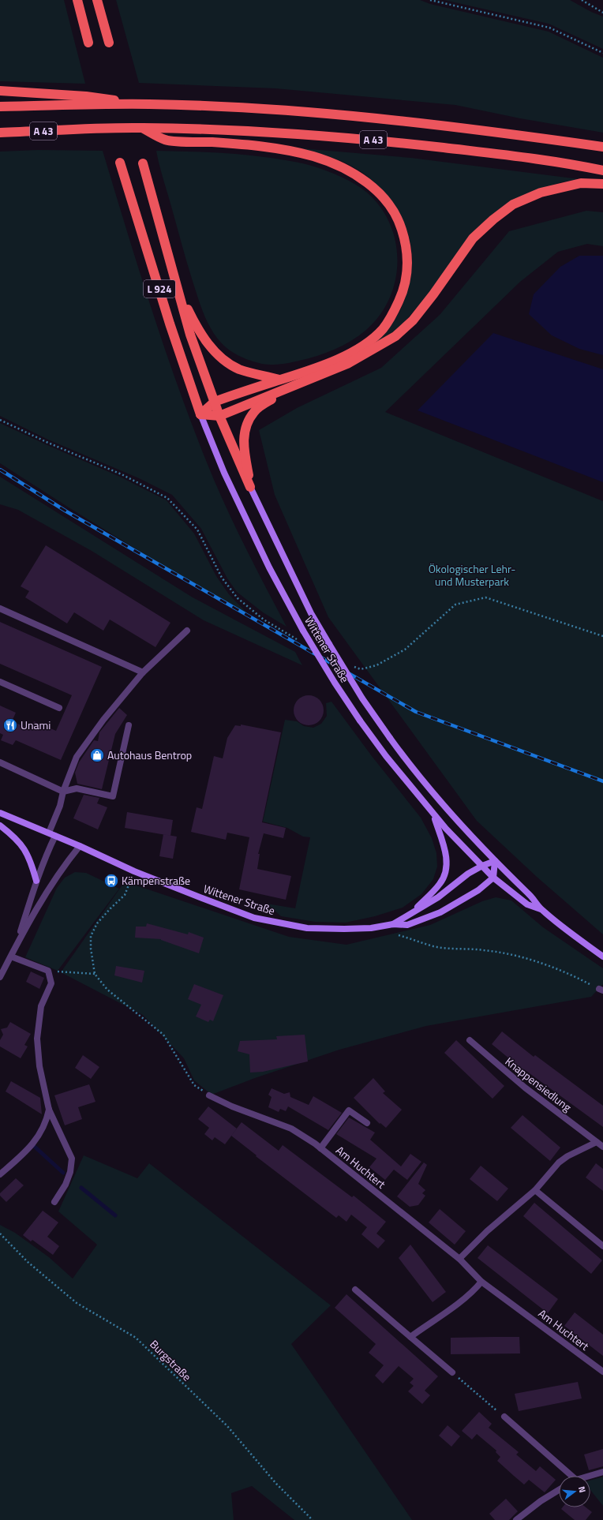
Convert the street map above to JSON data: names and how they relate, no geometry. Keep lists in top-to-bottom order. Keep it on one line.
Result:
{"streets":{"highway":["A 43","L 924"],"main road":["Wittener Straße"],"street":["Knappensiedlung","Am Huchtert"],"path":["Burgstraße"]},"crossings":[["L 924","Wittener Straße"]],"parks":["Ökologischer Lehr- und Musterpark"],"places":{"restaurant":["Unami"],"shop":["Autohaus Bentrop"],"bus stop":["Kämpenstraße"]},"north":"right"}
